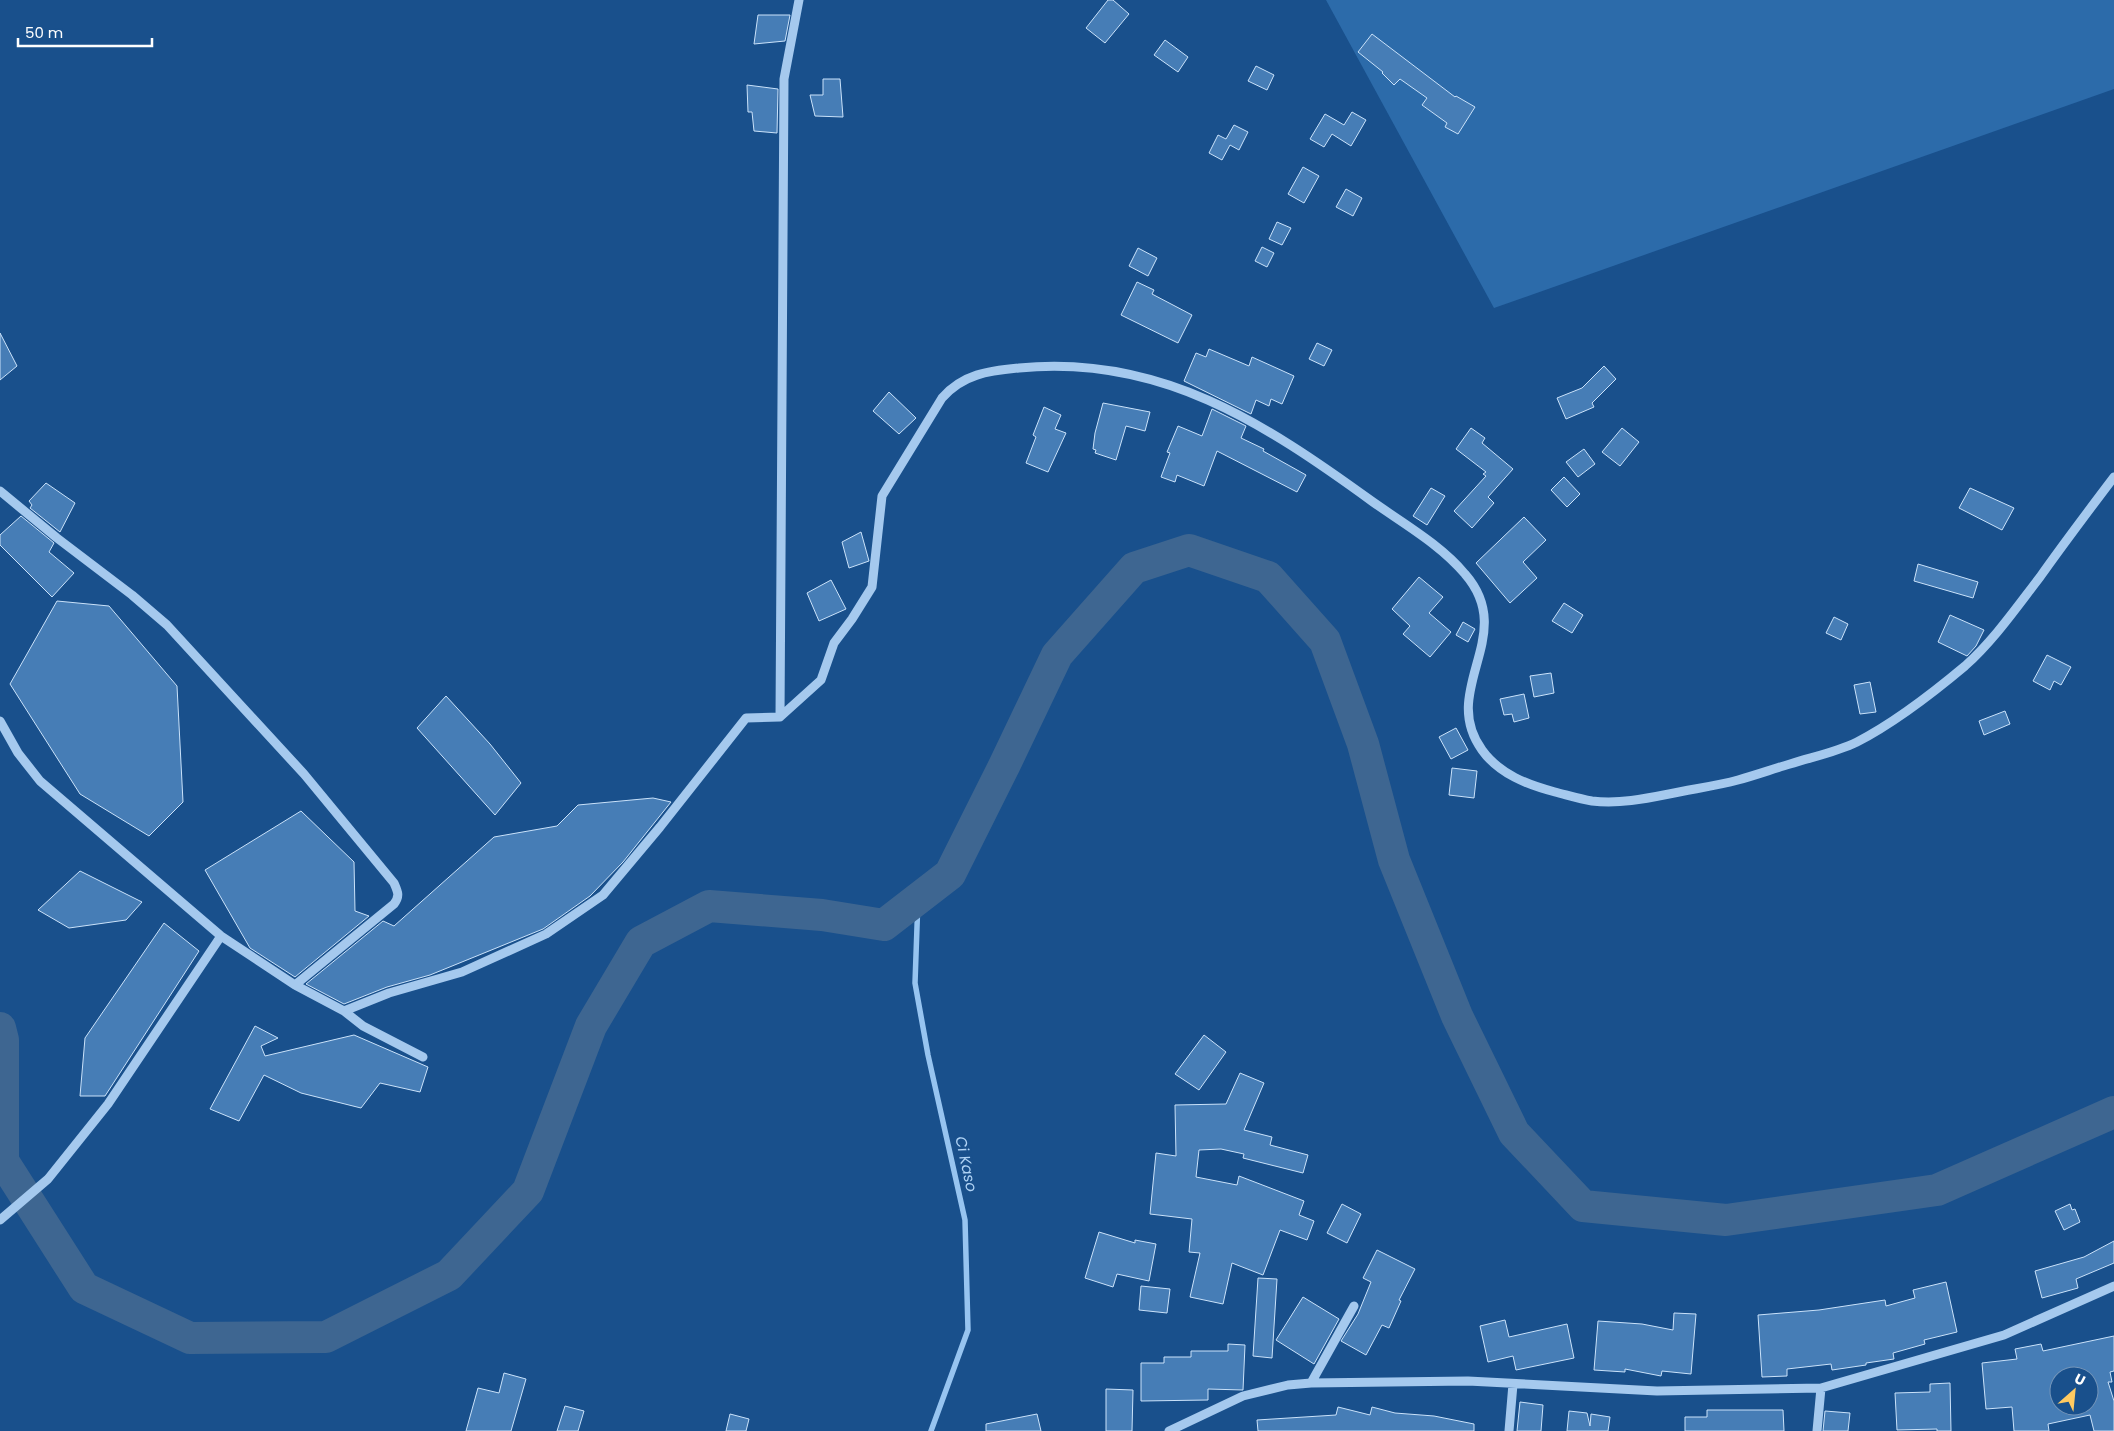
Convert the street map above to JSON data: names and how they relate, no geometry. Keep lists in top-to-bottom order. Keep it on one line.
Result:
{"water":["Ci Kaso"],"scale_bar":"50 m","north":"top right"}
